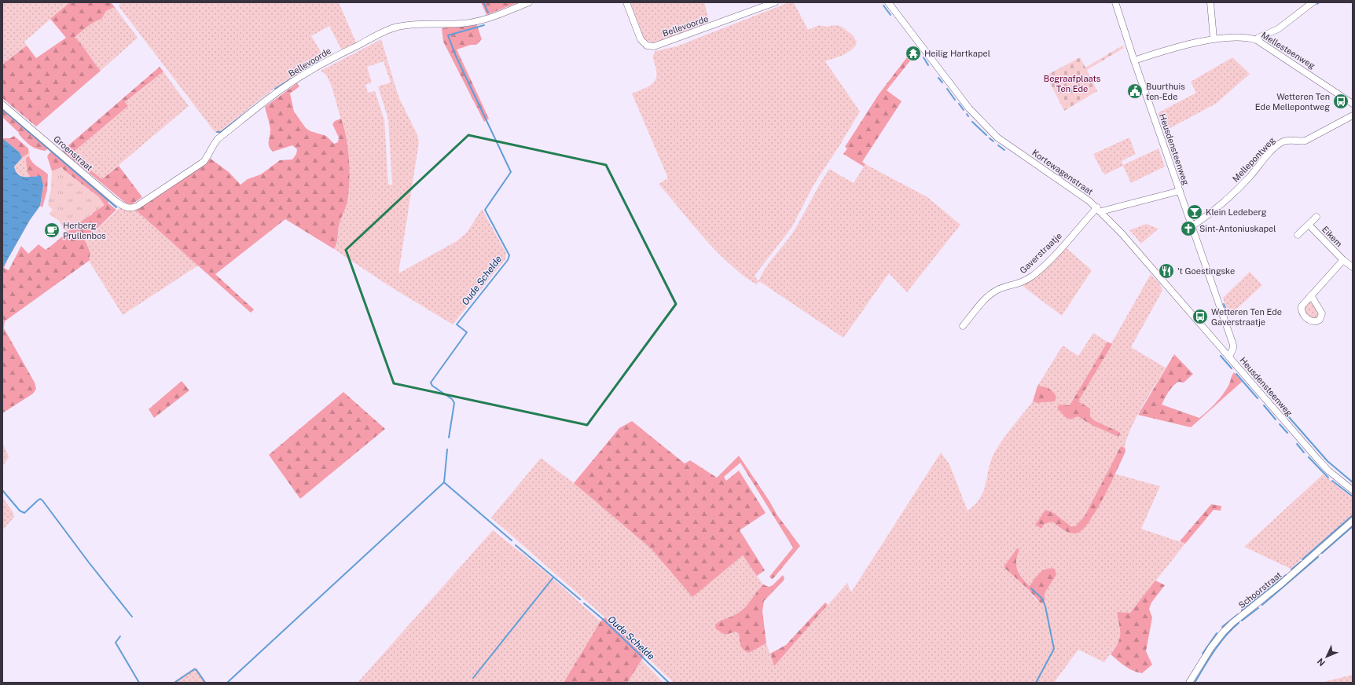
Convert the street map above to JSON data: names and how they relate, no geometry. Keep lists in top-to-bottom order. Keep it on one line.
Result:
{"streets":{"street":["Bellevoorde","Mellesteenweg","Heusdensteenweg","Groenstraat","Mellepontweg","Kortewagenstraat","Eikem","Gaverstraatje","Schoorstraat"]},"crossings":[["Bellevoorde","Groenstraat"],["Mellesteenweg","Heusdensteenweg"],["Heusdensteenweg","Mellepontweg"],["Heusdensteenweg","Kortewagenstraat"],["Kortewagenstraat","Gaverstraatje"]],"water":["Oude Schelde"],"parks":["Begraafplaats Ten Ede"],"places":{"temple":["Heilig Hartkapel"],"public building":["Buurthuis ten-Ede"],"bus stop":["Wetteren Ten Ede Mellepontweg","Wetteren Ten Ede Gaverstraatje"],"bar":["Klein Ledeberg"],"church":["Sint-Antoniuskapel"],"cafe":["Herberg Prullenbos"],"restaurant":["'t Goestingske"]},"north":"bottom left"}
